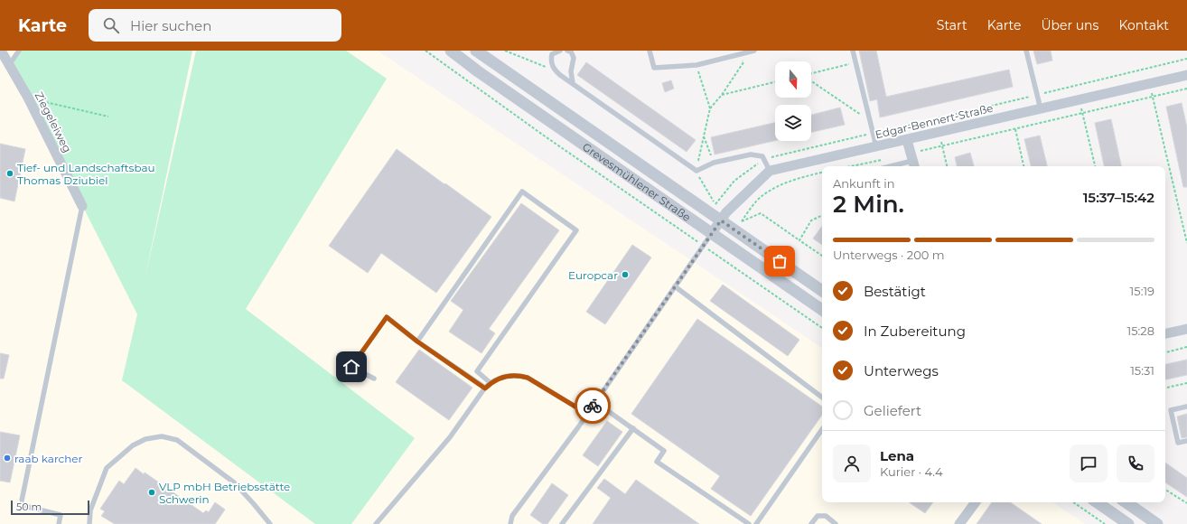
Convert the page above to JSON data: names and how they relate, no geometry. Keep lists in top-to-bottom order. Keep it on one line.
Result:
{"streets":{"street":["Edgar-Bennert-Straße","Ziegeleiweg","Grevesmühlener Straße"]},"places":["Tief- und Landschaftsbau Thomas Dziubiel","Europcar","raab karcher","VLP mbH Betriebsstätte Schwerin"],"scale_bar":"50 m","north":"bottom","page":{"header":"Karte","search":"Hier suchen","nav":["Start","Karte","Über uns","Kontakt"],"heading":["2 Min.","Ankunft in","15:37–15:42"],"panel":["Lena","Kurier · 4.4"],"bar":"Unterwegs · 200 m","list":[["Bestätigt","15:19"],["In Zubereitung","15:28"],["Unterwegs","15:31"],"Geliefert"],"scale":"50 m"}}
